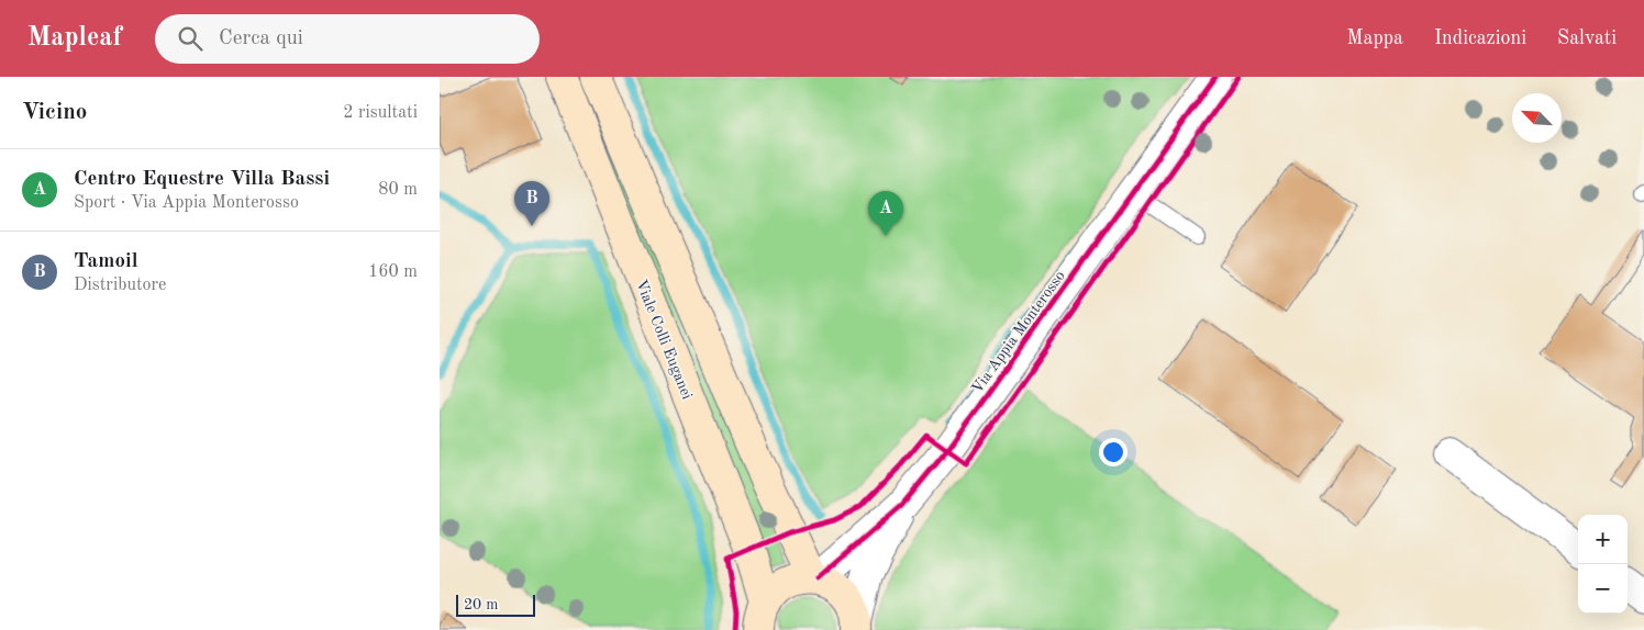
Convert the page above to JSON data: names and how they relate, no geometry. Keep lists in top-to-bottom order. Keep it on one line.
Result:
{"streets":{"main road":["Viale Colli Euganei"],"street":["Via Appia Monterosso"]},"crossings":[["Via Appia Monterosso","Viale Colli Euganei"]],"scale_bar":"20 m","north":"top left","page":{"header":"Mapleaf","search":"Cerca qui","nav":["Mappa","Indicazioni","Salvati"],"heading":["Vicino","2 risultati"],"list":[{"mark":"A","name":"Centro Equestre Villa Bassi","note":"Sport · Via Appia Monterosso","value":"80 m"},{"mark":"B","name":"Tamoil","note":"Distributore","value":"160 m"}],"pins":["B","A"],"map_buttons":["+","−"],"scale":"20 m"}}
